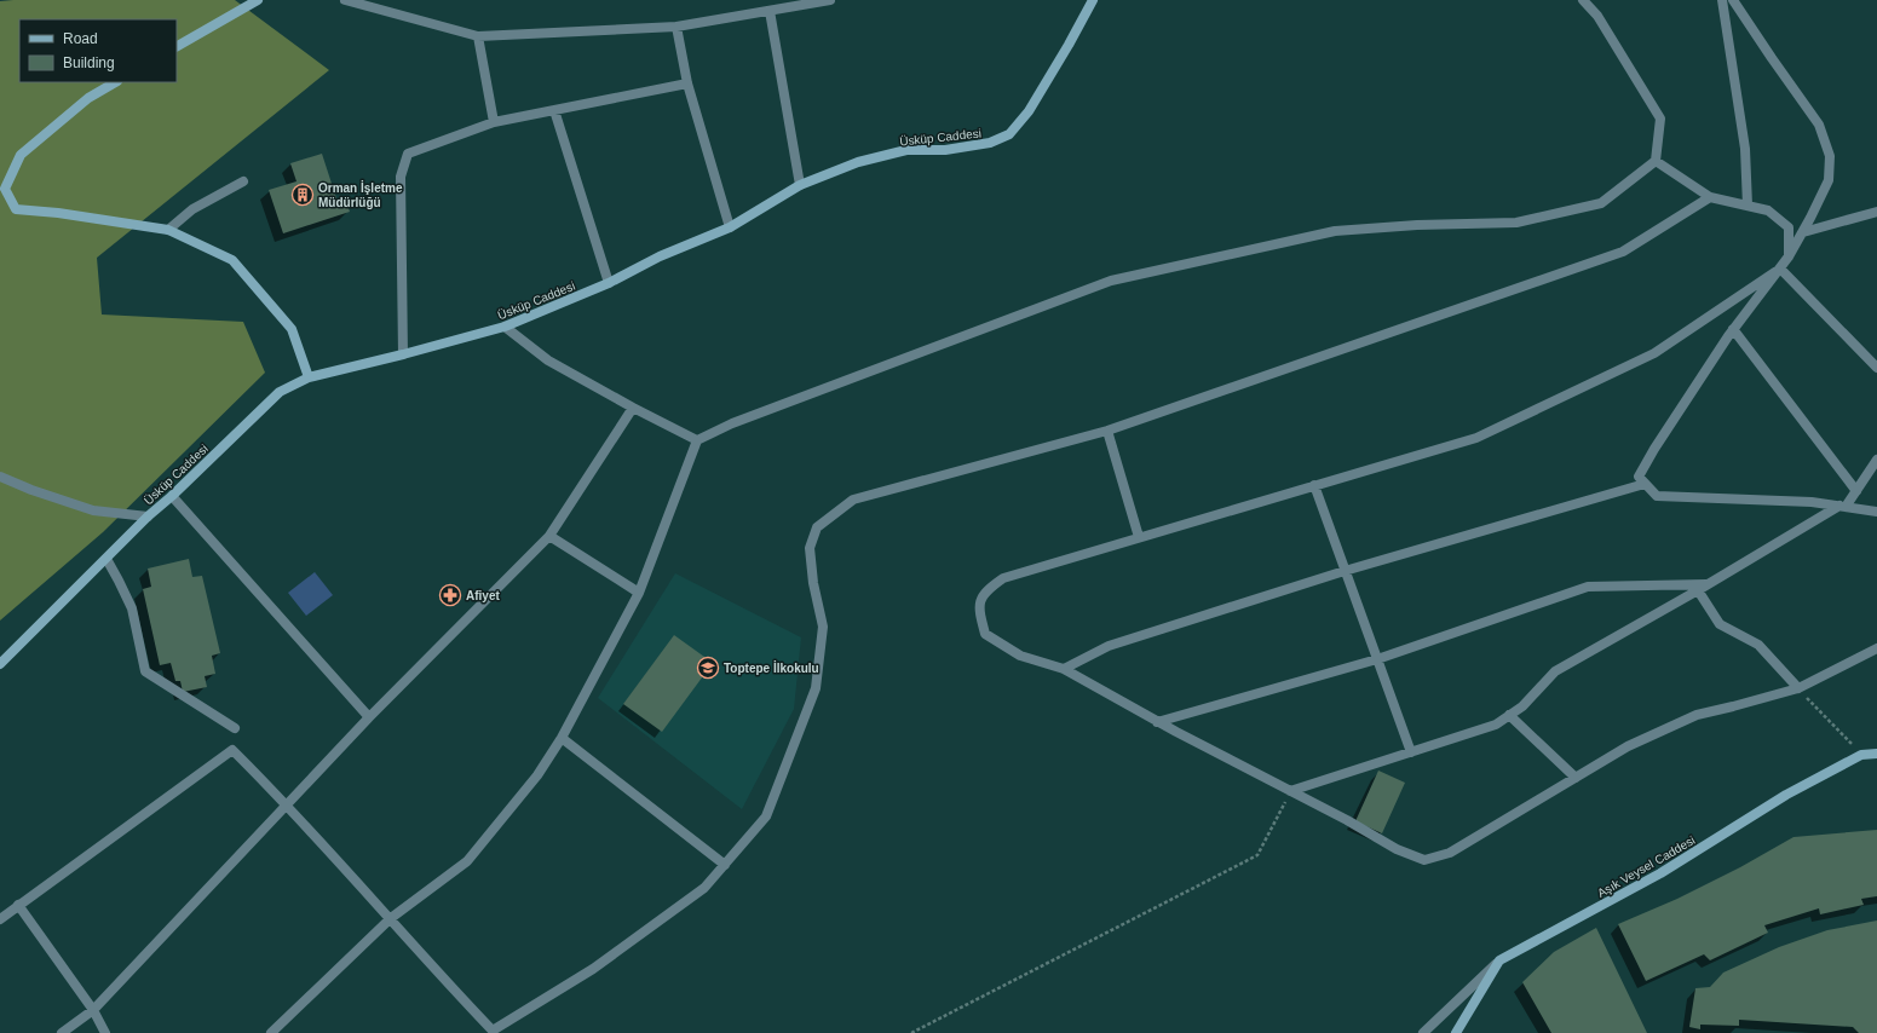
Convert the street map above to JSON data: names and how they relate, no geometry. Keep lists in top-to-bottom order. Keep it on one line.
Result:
{"streets":{"street":["Üsküp Caddesi","Aşık Veysel Caddesi"]},"places":{"building":["Orman İşletme Müdürlüğü"],"pharmacy":["Afiyet"],"school or university":["Toptepe İlkokulu"]},"legend":["Road","Building"]}
